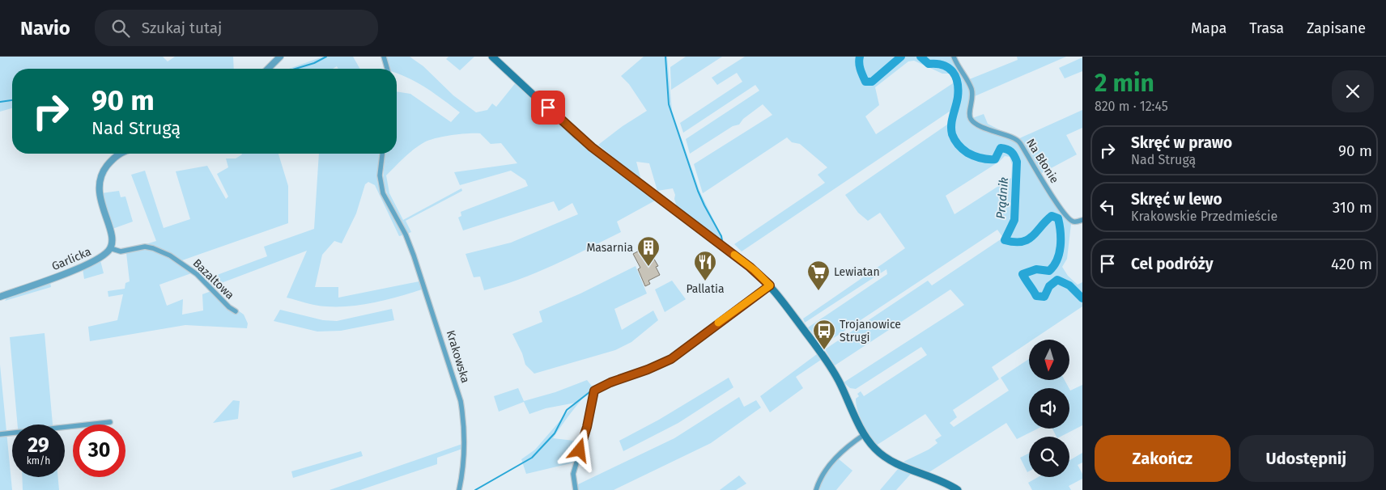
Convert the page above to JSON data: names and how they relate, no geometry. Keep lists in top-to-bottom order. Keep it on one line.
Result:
{"streets":{"street":["Na Błonie","Garlicka","Bazaltowa","Krakowska"]},"crossings":[["Garlicka","Bazaltowa"]],"water":["Prądnik"],"places":{"building":["Masarnia"],"restaurant":["Pallatia"],"supermarket":["Lewiatan"],"bus stop":["Trojanowice Strugi"]},"north":"bottom","page":{"header":"Navio","search":"Szukaj tutaj","nav":["Mapa","Trasa","Zapisane"],"heading":["2 min","820 m · 12:45"],"turn":["90 m","Nad Strugą"],"list":[{"name":"Skręć w prawo","note":"Nad Strugą","value":"90 m"},{"name":"Skręć w lewo","note":"Krakowskie Przedmieście","value":"310 m"},{"name":"Cel podróży","value":"420 m"}],"speed":"29 km/h","limit":"30","buttons":["Zakończ","Udostępnij"]}}
